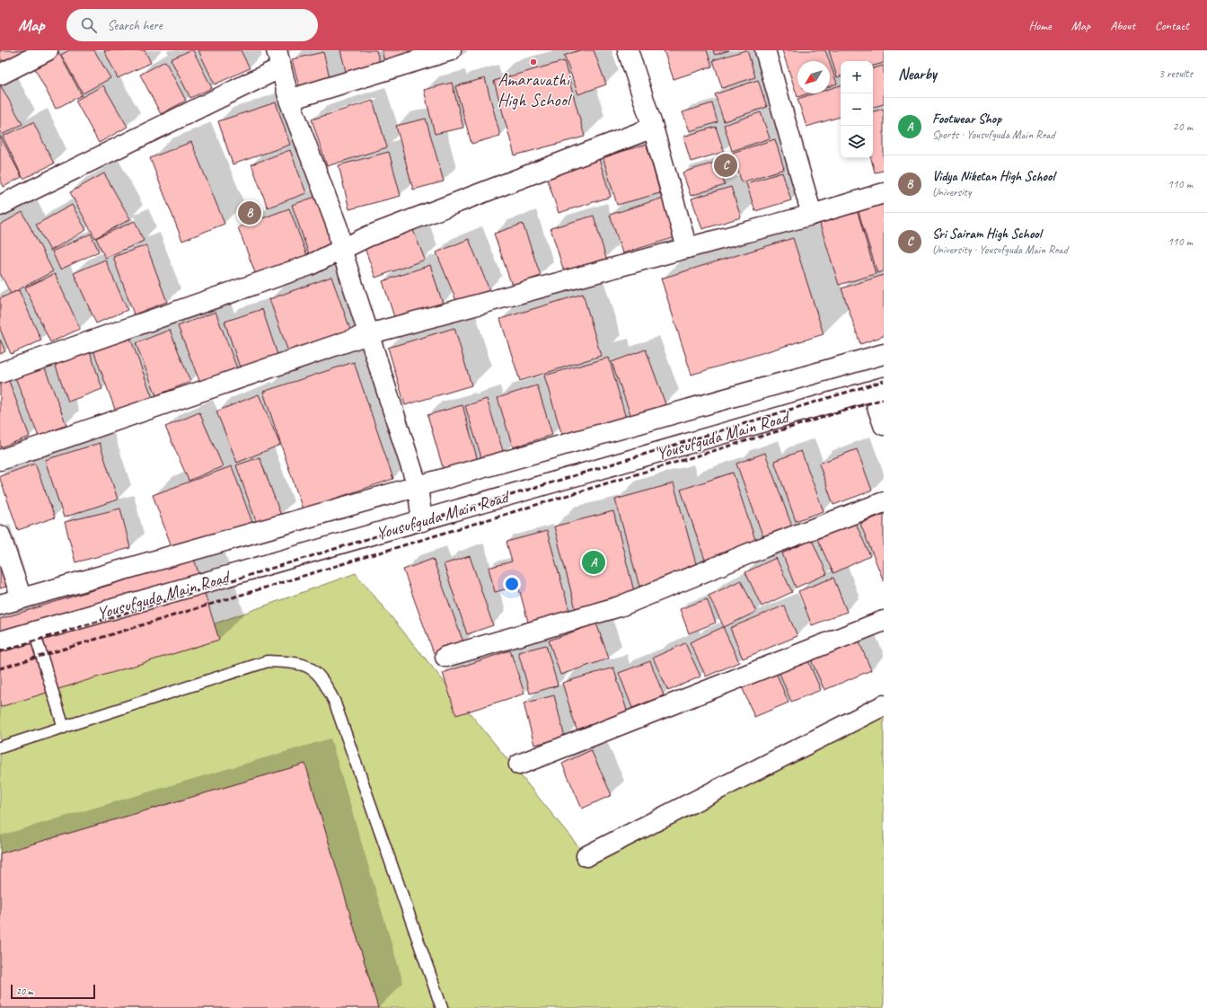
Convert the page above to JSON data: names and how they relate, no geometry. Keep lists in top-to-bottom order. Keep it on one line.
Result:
{"streets":{"street":["Yousufguda Main Road"]},"places":["Amaravathi High School"],"scale_bar":"20 m","north":"bottom left","page":{"header":"Map","search":"Search here","nav":["Home","Map","About","Contact"],"heading":["Nearby","3 results"],"map_buttons":["+","−"],"list":[{"mark":"A","name":"Footwear Shop","note":"Sports · Yousufguda Main Road","value":"20 m"},{"mark":"B","name":"Vidya Niketan High School","note":"University","value":"110 m"},{"mark":"C","name":"Sri Sairam High School","note":"University · Yousufguda Main Road","value":"110 m"}],"pins":["C","B","A"],"scale":"20 m"}}
